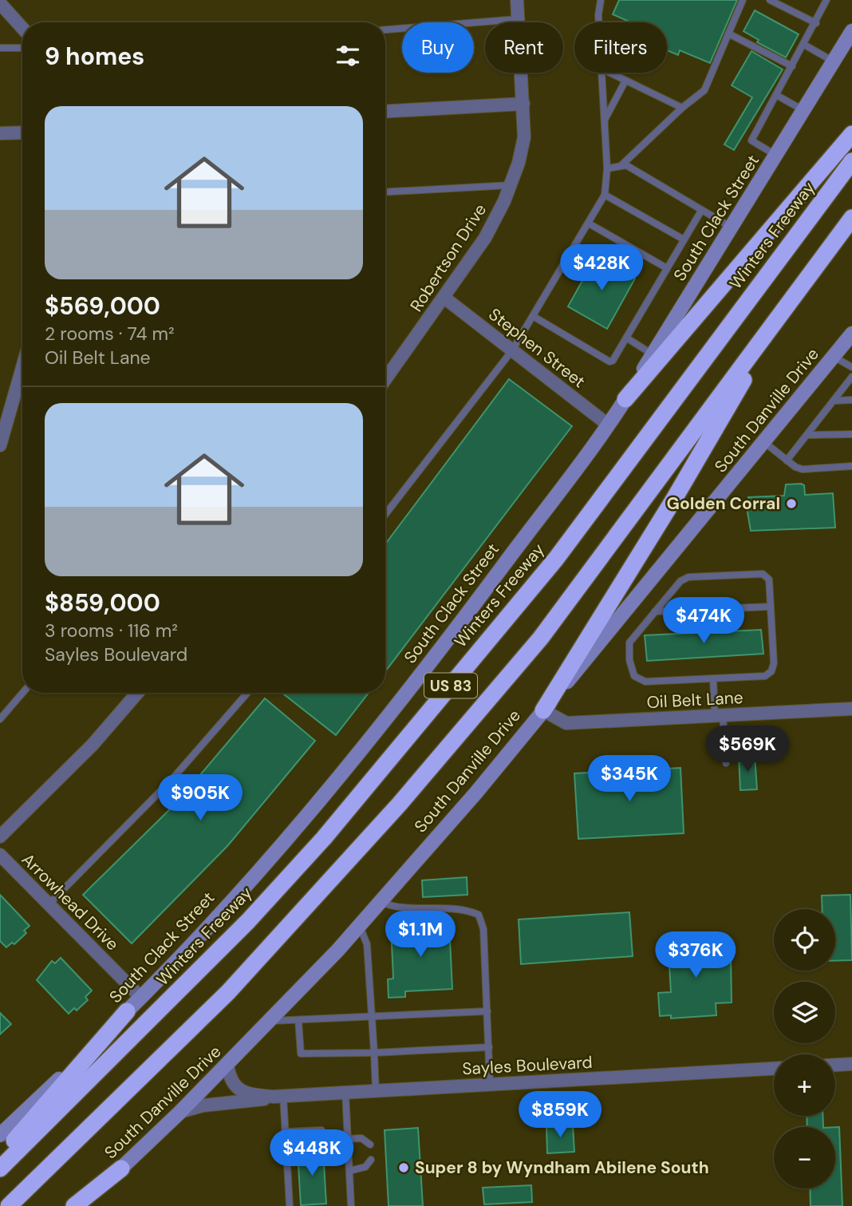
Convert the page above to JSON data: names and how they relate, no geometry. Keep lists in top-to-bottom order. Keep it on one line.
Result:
{"streets":{"highway":["Winters Freeway","US 83"],"main road":["South Clack Street","South Danville Drive"],"street":["Robertson Drive","Stephen Street","Oil Belt Lane","Arrowhead Drive","Sayles Boulevard"]},"crossings":[["South Clack Street","Stephen Street"],["South Clack Street","Arrowhead Drive"],["Robertson Drive","Stephen Street"],["South Danville Drive","Oil Belt Lane"],["South Danville Drive","Sayles Boulevard"]],"places":["Golden Corral","Super 8 by Wyndham Abilene South"],"page":{"chip":["Buy","Rent","Filters"],"heading":"9 homes","list":[{"name":"$569,000","note":"2 rooms · 74 m² · Oil Belt Lane"},{"name":"$859,000","note":"3 rooms · 116 m² · Sayles Boulevard"}],"price":["$428K","$474K","$569K","$345K","$905K","$1.1M","$376K","$859K","$448K"],"map_buttons":["+","−"]}}
